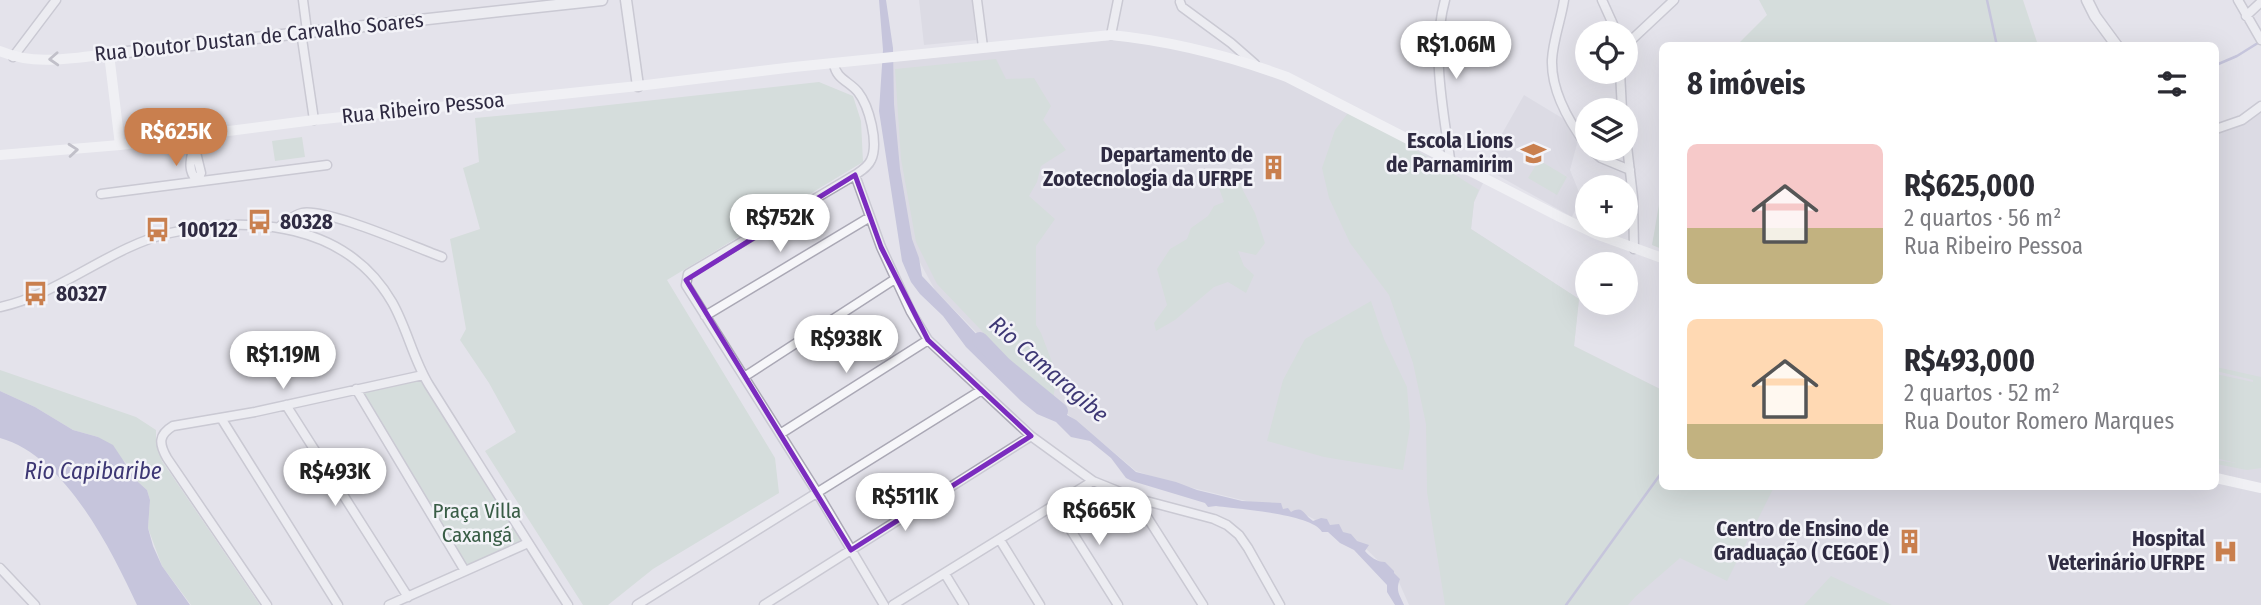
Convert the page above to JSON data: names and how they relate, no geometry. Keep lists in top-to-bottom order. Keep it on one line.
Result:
{"streets":{"main road":["Rua Doutor Dustan de Carvalho Soares","Rua Ribeiro Pessoa"]},"water":["Rio Camaragibe","Rio Capibaribe"],"parks":["Praça Villa Caxangá"],"places":{"school or university":["Escola Lions de Parnamirim"],"building":["Departamento de Zootecnologia da UFRPE","Centro de Ensino de Graduação ( CEGOE )"],"bus stop":["80328","100122","80327"],"hospital":["Hospital Veterinário UFRPE"]},"page":{"map_buttons":["+","−"],"price":["R$1.06M","R$625K","R$752K","R$938K","R$1.19M","R$493K","R$511K","R$665K"],"heading":"8 imóveis","list":[{"name":"R$625,000","note":"2 quartos · 56 m² · Rua Ribeiro Pessoa"},{"name":"R$493,000","note":"2 quartos · 52 m² · Rua Doutor Romero Marques"}]}}
